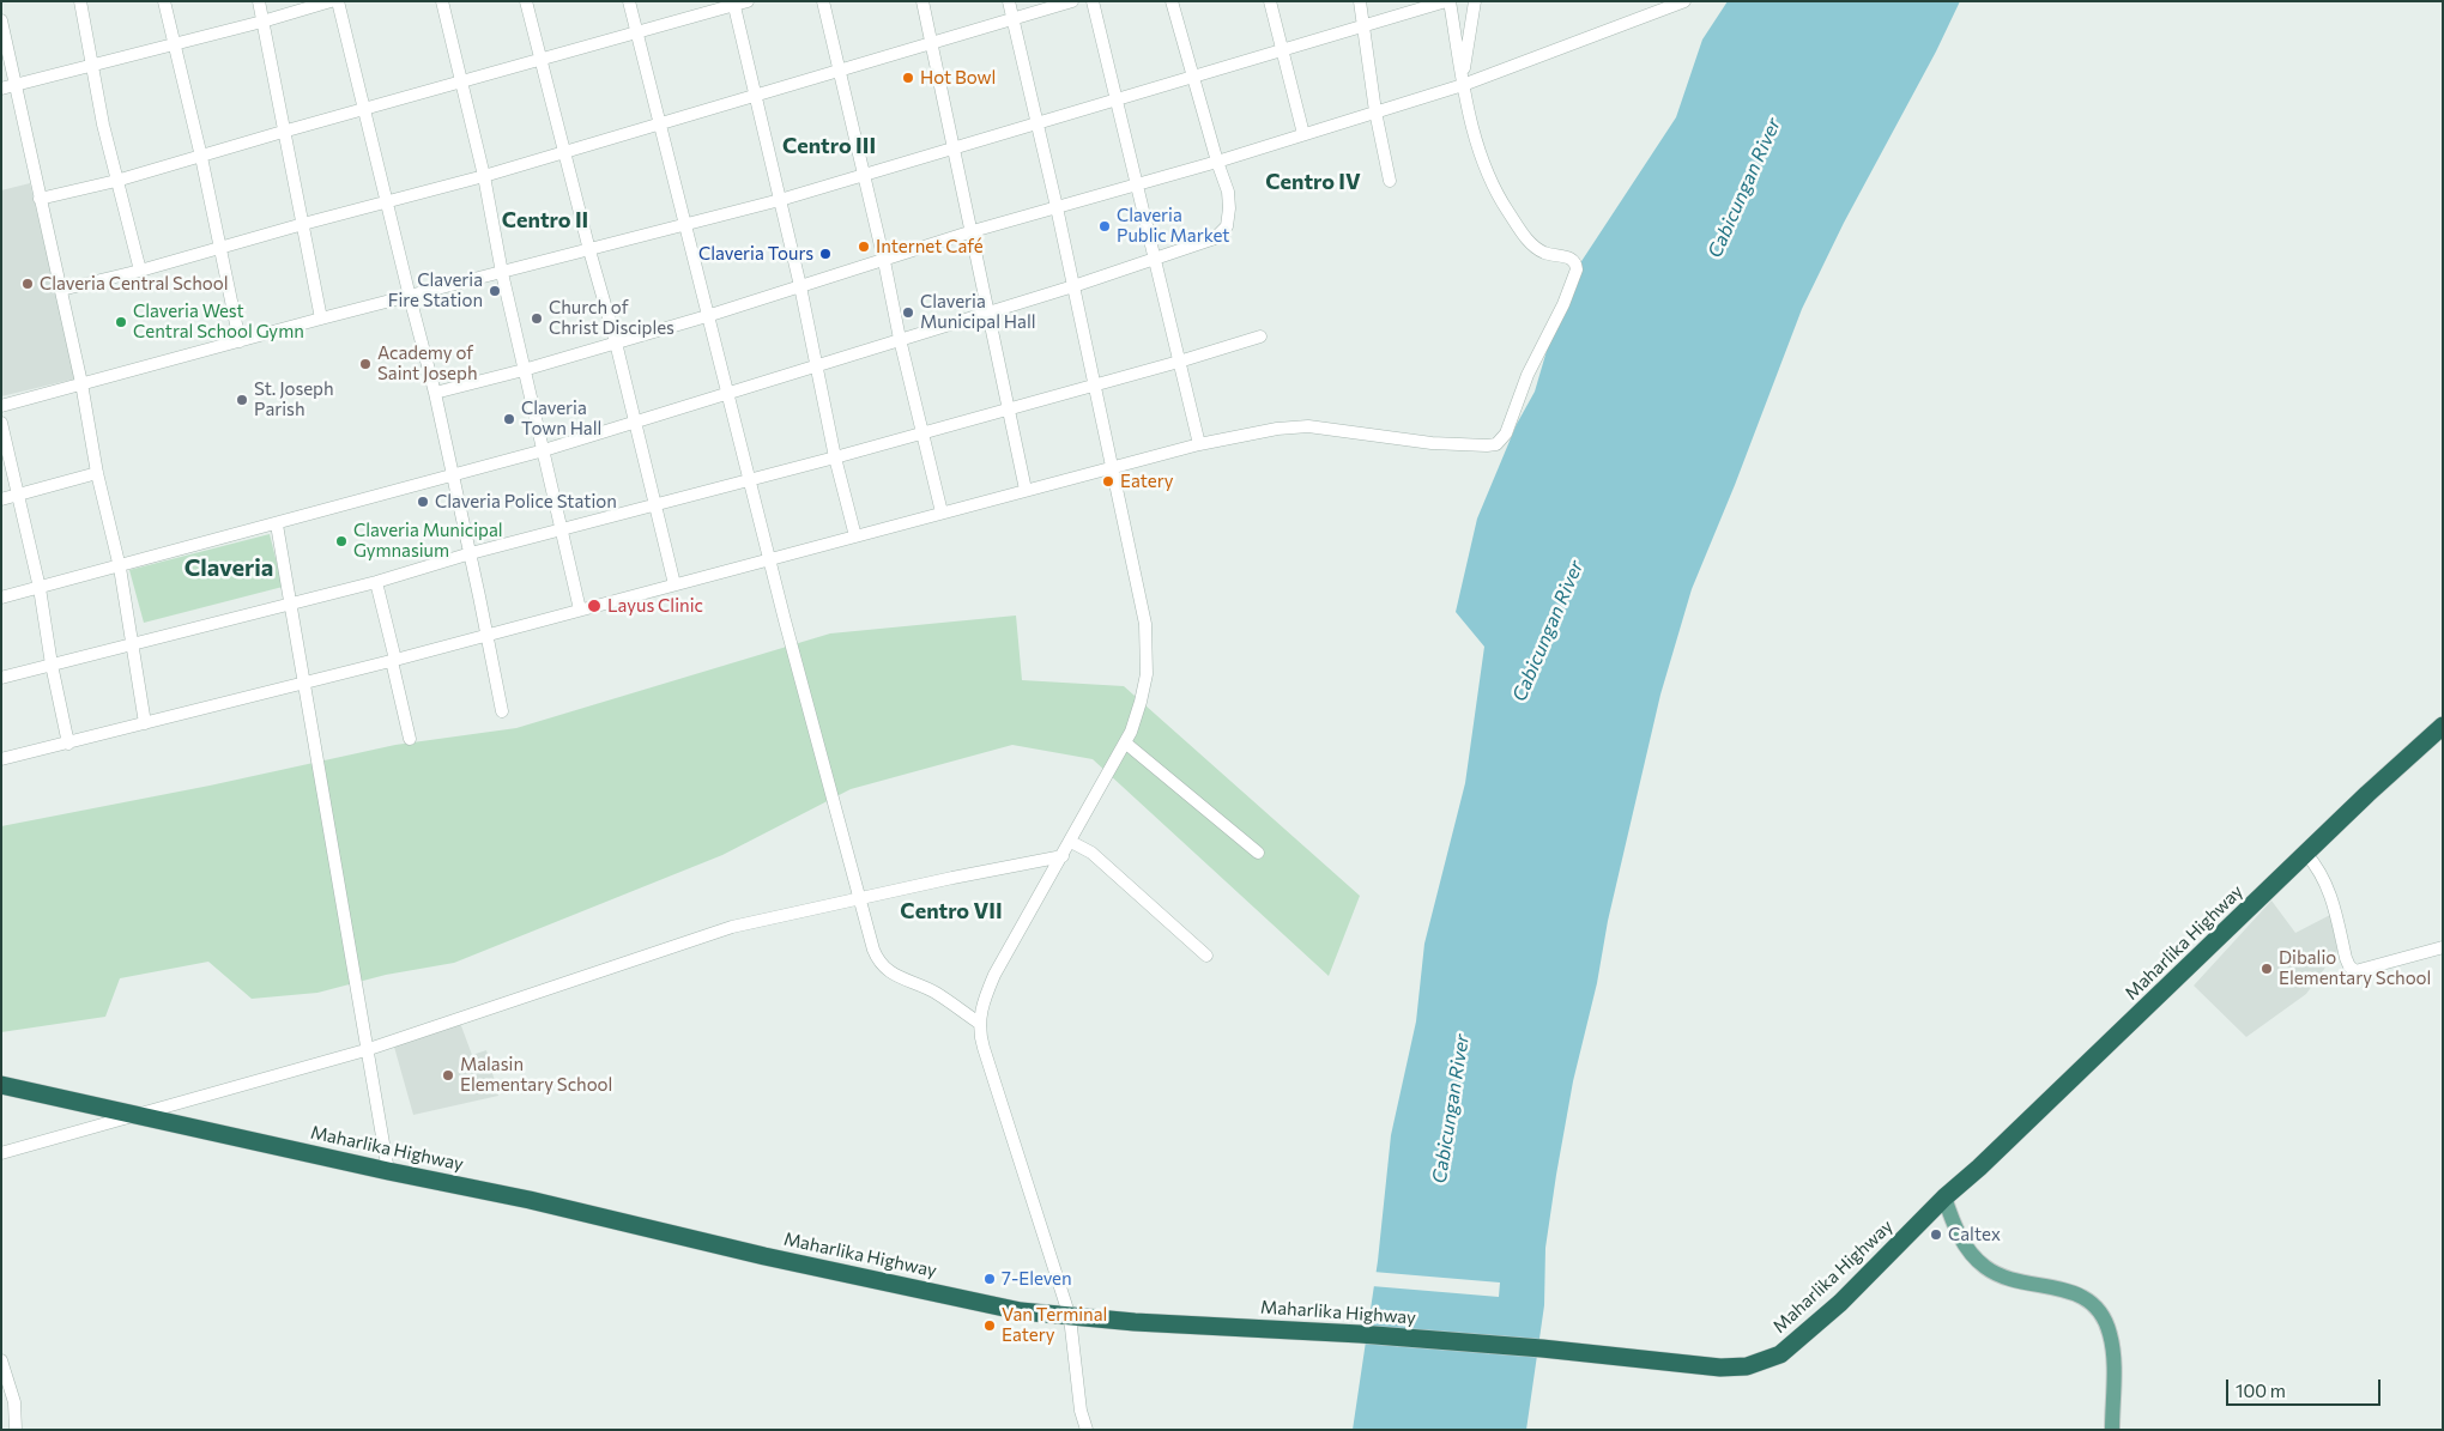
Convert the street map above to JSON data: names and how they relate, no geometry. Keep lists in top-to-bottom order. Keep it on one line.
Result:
{"streets":{"highway":["Maharlika Highway"]},"districts":["Centro III","Centro IV","Centro II","Claveria","Centro VII"],"water":["Cabicungan River"],"places":["Hot Bowl","Claveria Public Market","Internet Café","Claveria Tours","Claveria Central School","Claveria Fire Station","Claveria Municipal Hall","Church of Christ Disciples","Claveria West Central School Gymn","Academy of Saint Joseph","St. Joseph Parish","Claveria Town Hall","Eatery","Claveria Police Station","Claveria Municipal Gymnasium","Layus Clinic","Dibalio Elementary School","Malasin Elementary School","Caltex","7-Eleven","Van Terminal Eatery"],"scale_bar":"100 m"}
